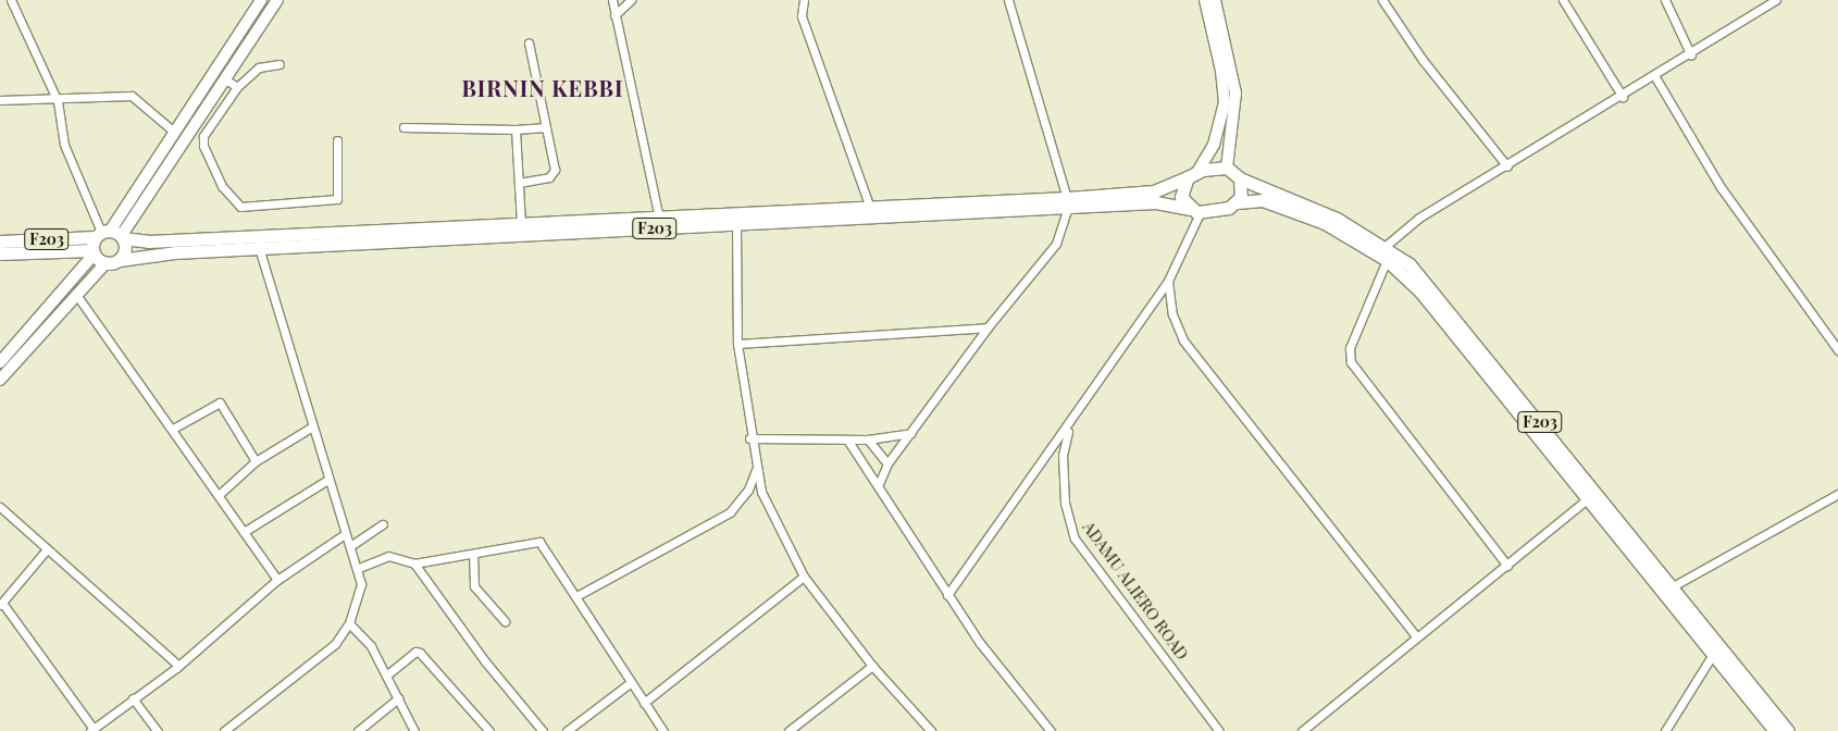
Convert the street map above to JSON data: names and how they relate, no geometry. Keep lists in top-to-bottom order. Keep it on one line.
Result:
{"streets":{"main road":["F203"],"street":["ADAMU ALIERO ROAD"]},"districts":["BIRNIN KEBBI"]}
